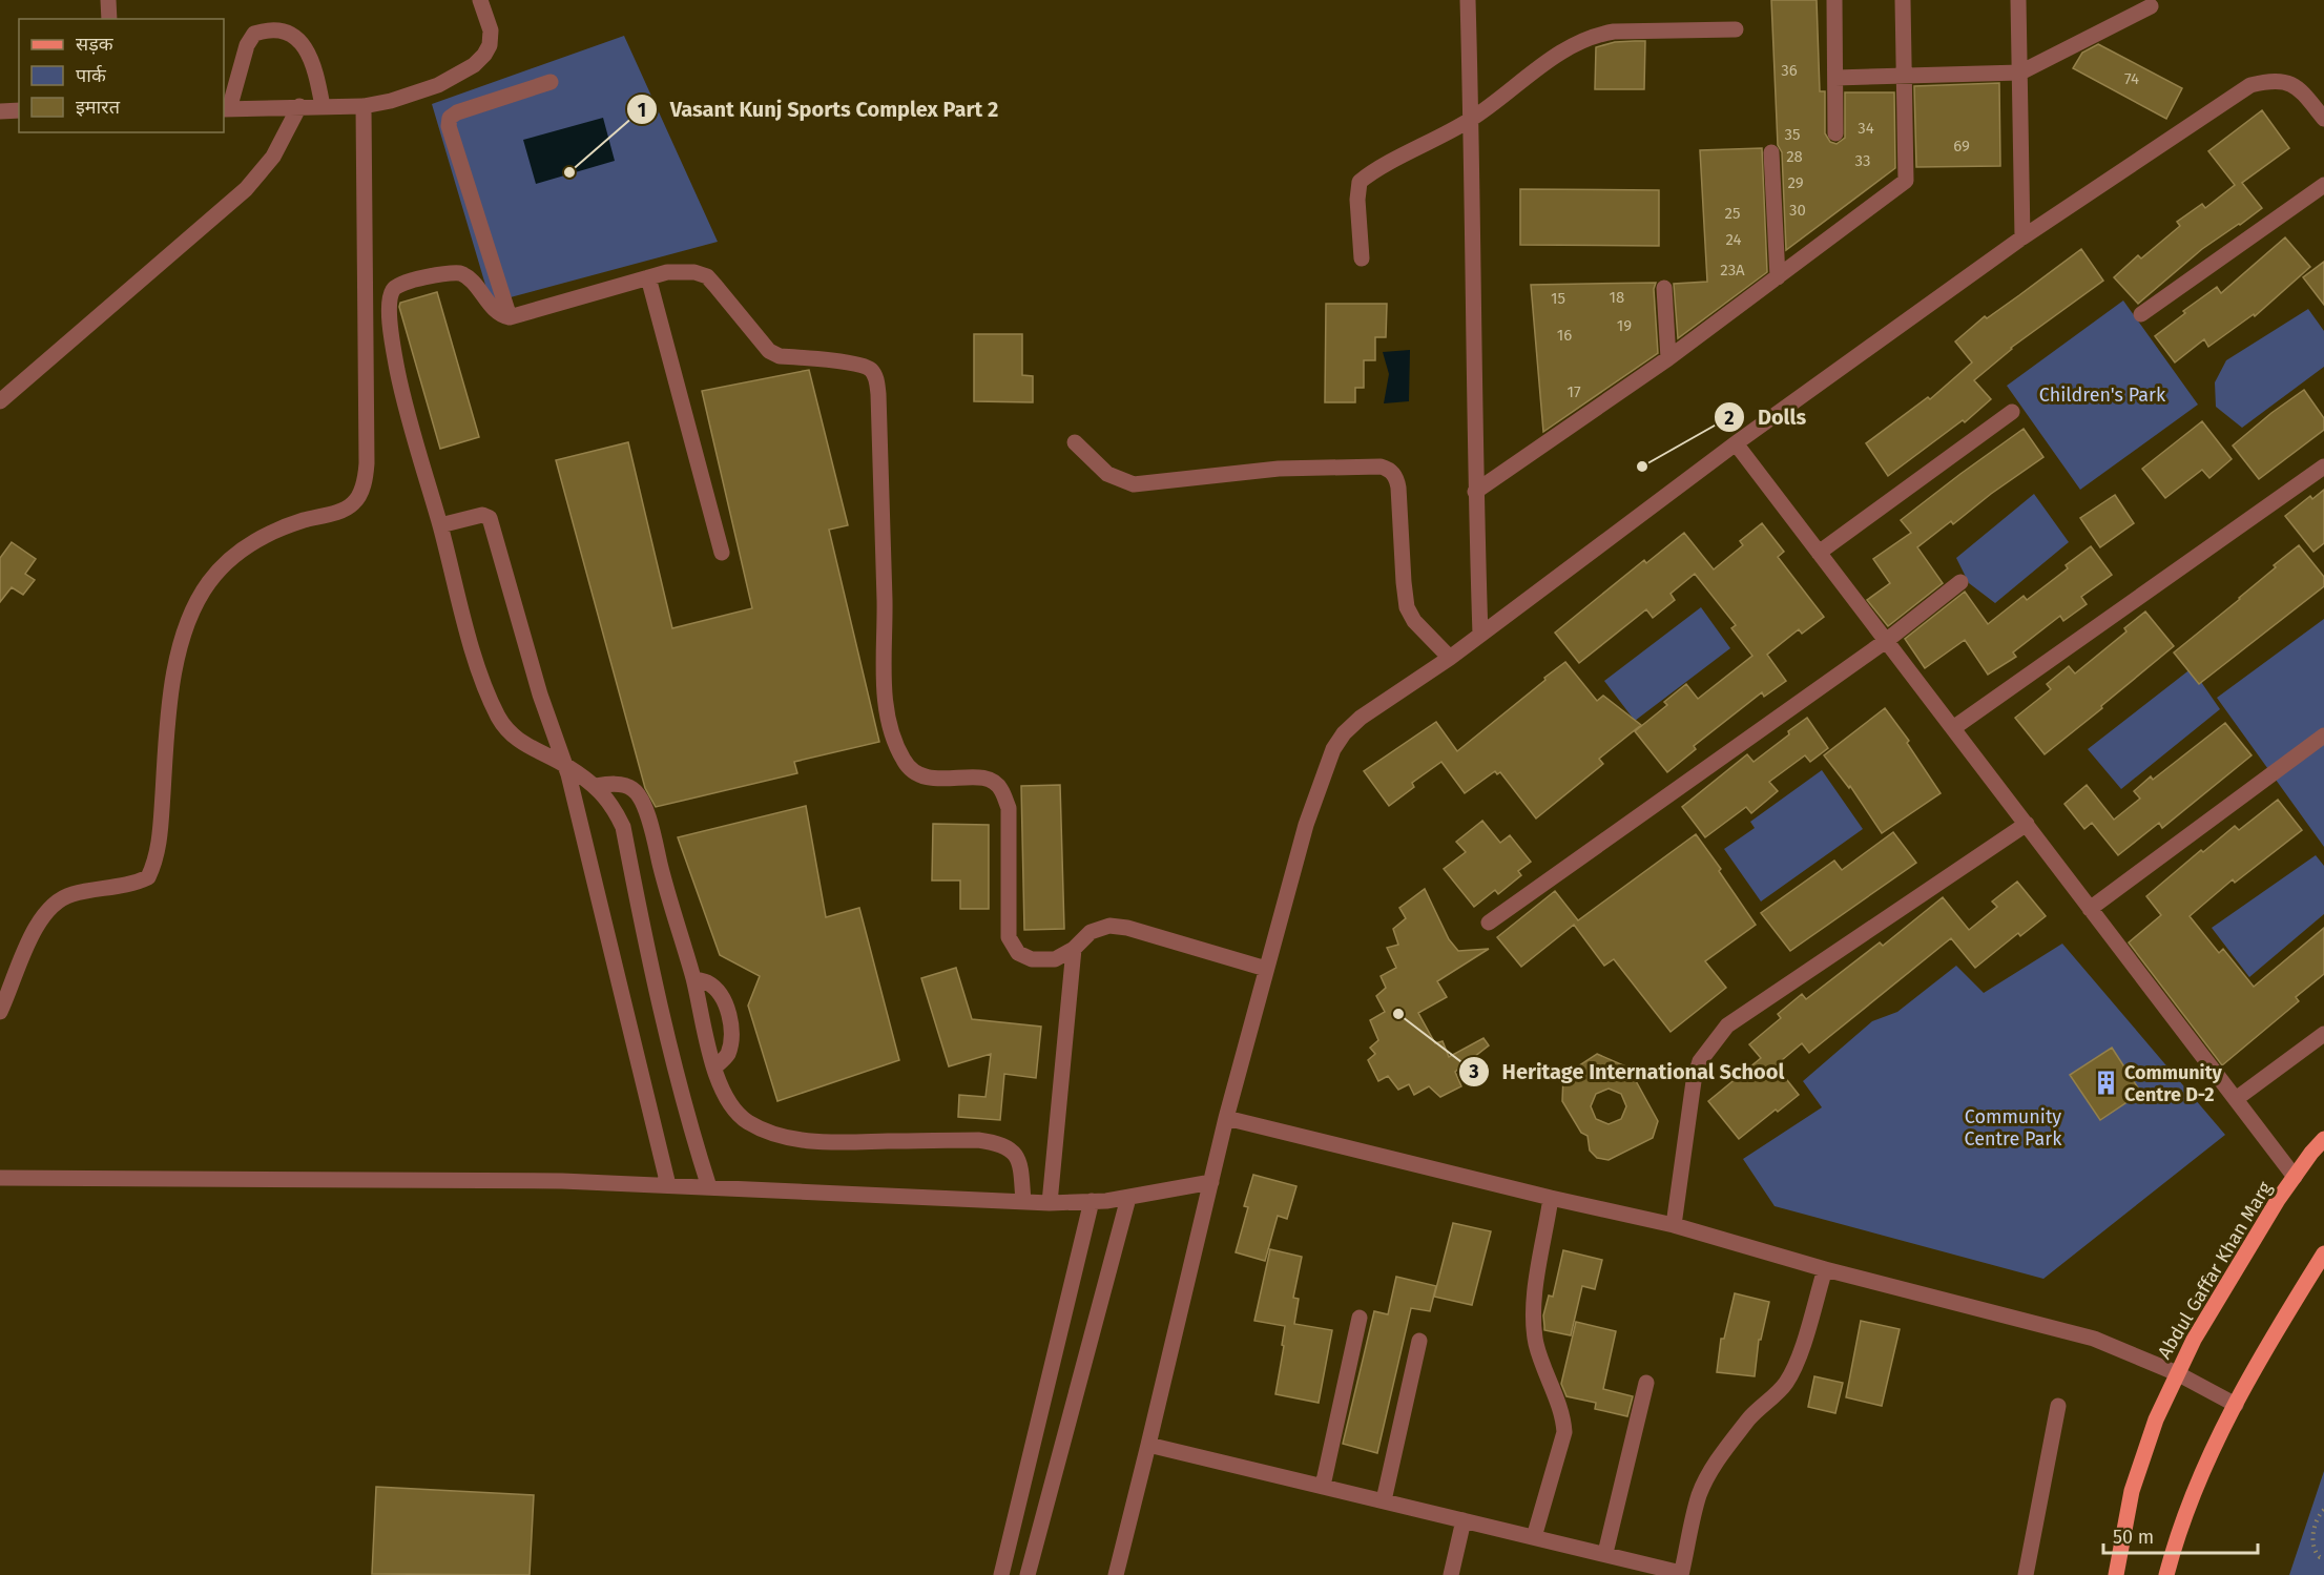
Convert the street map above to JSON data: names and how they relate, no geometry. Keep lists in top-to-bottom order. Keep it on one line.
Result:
{"streets":{"main road":["Abdul Gaffar Khan Marg"]},"parks":["Children's Park","Community Centre Park"],"places":{"other":["Vasant Kunj Sports Complex Part 2","Dolls","Heritage International School"],"building":["Community Centre D-2"]},"house_numbers":["36","74","34","35","69","28","33","29","30","25","24","23A","18","15","19","16","17"],"legend":["सड़क","पार्क","इमारत"],"scale_bar":"50 m"}
